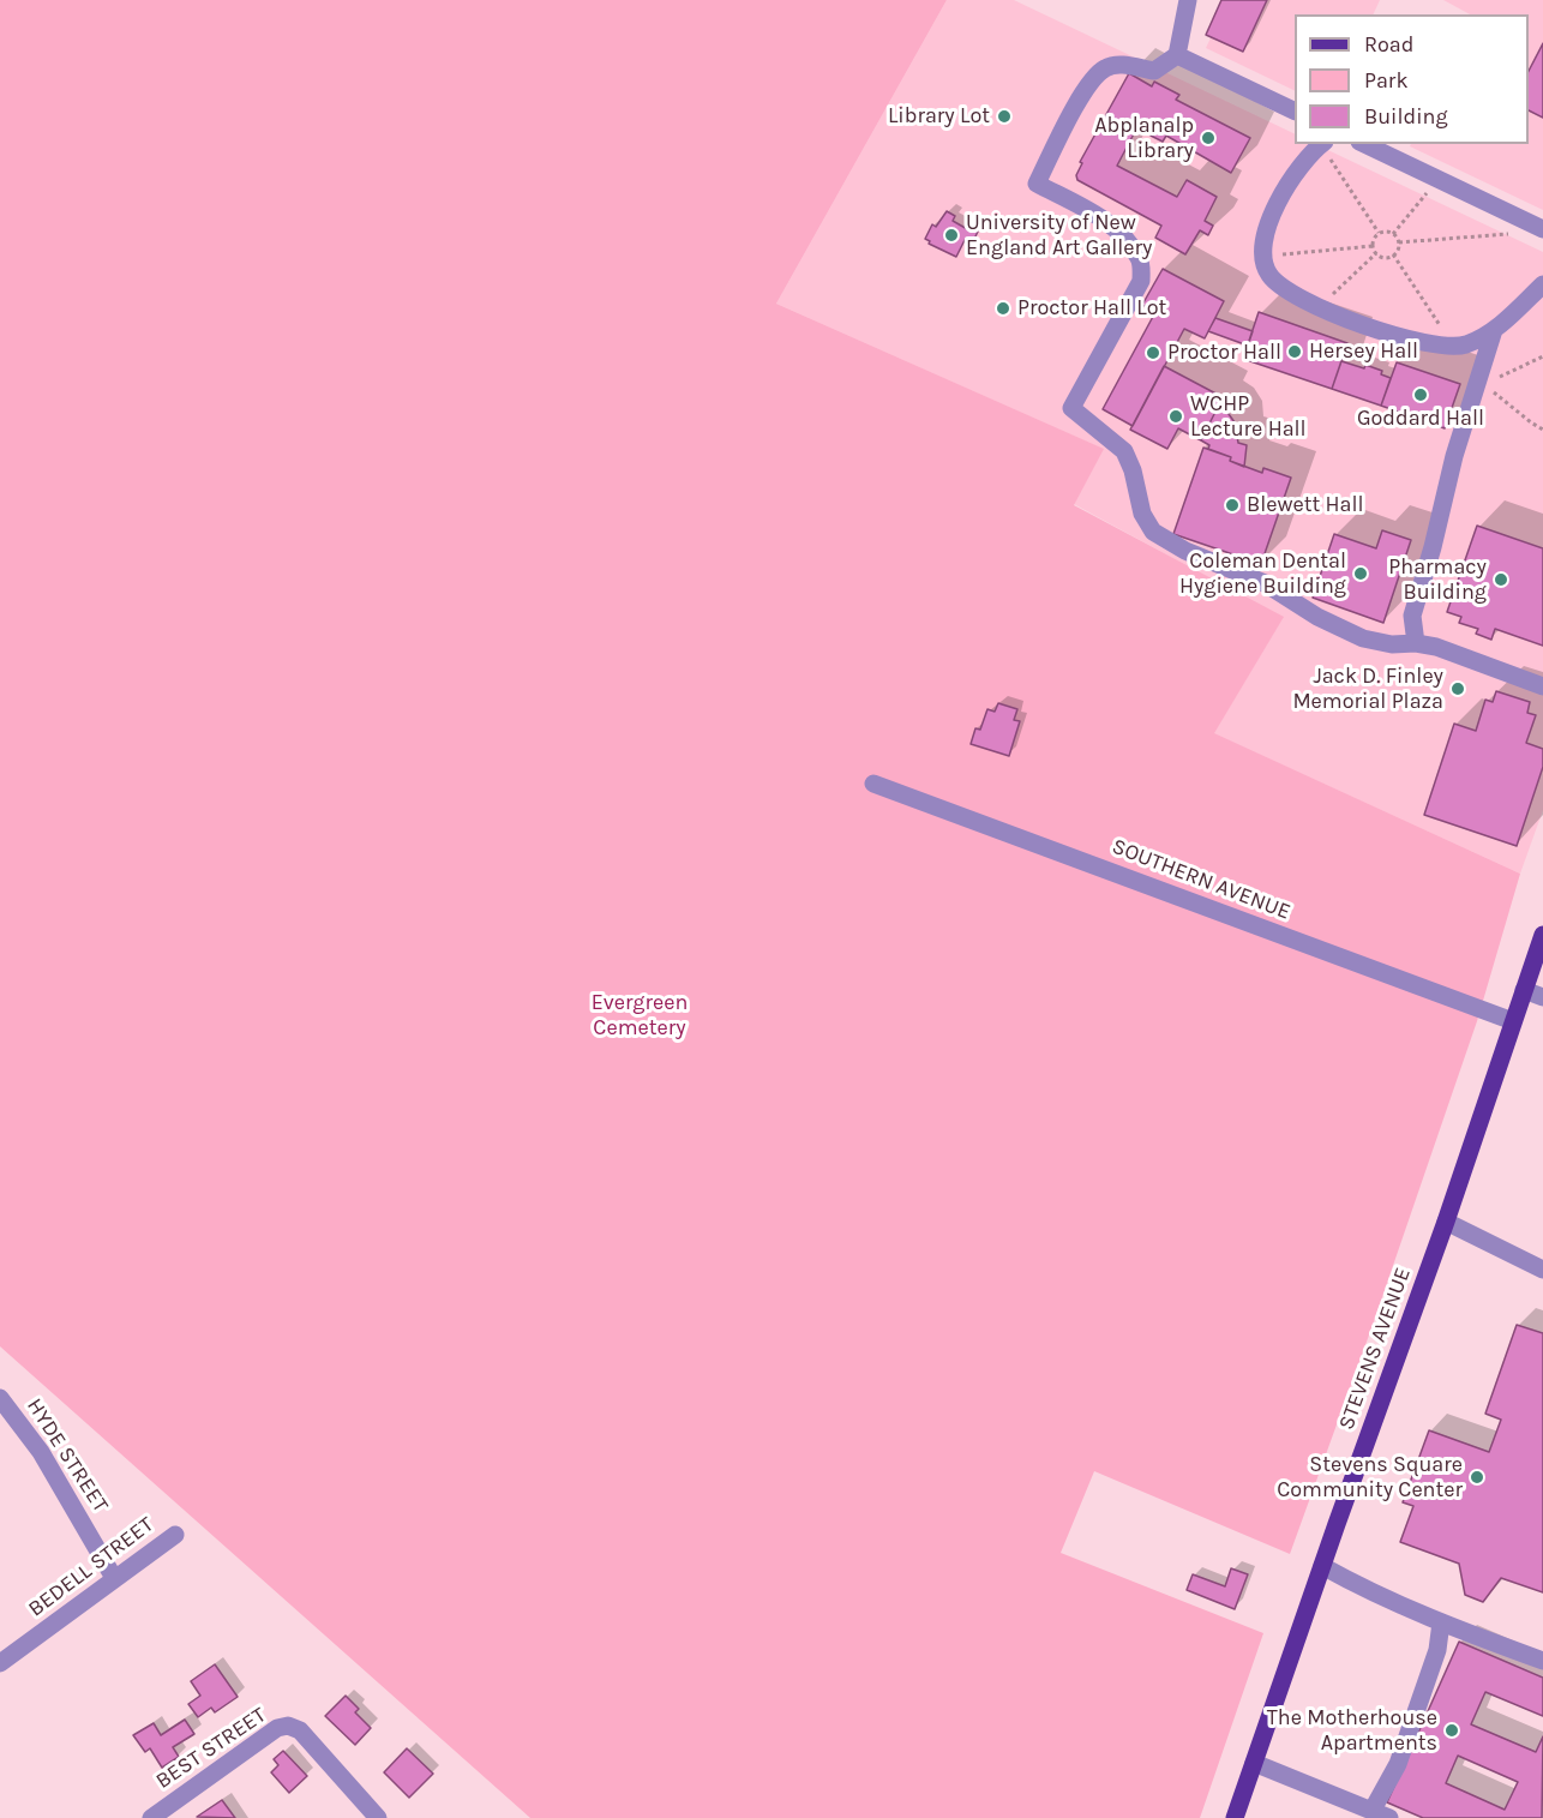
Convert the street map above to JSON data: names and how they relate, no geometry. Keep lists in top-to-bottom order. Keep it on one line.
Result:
{"streets":{"main road":["STEVENS AVENUE"],"street":["SOUTHERN AVENUE","HYDE STREET","BEDELL STREET","BEST STREET"]},"crossings":[["SOUTHERN AVENUE","STEVENS AVENUE"],["HYDE STREET","BEDELL STREET"]],"parks":["Evergreen Cemetery"],"places":["Library Lot","Abplanalp Library","University of New England Art Gallery","Proctor Hall Lot","Hersey Hall","Proctor Hall","Goddard Hall","WCHP Lecture Hall","Blewett Hall","Coleman Dental Hygiene Building","Pharmacy Building","Jack D. Finley Memorial Plaza","Stevens Square Community Center","The Motherhouse Apartments"],"legend":["Road","Park","Building"]}
